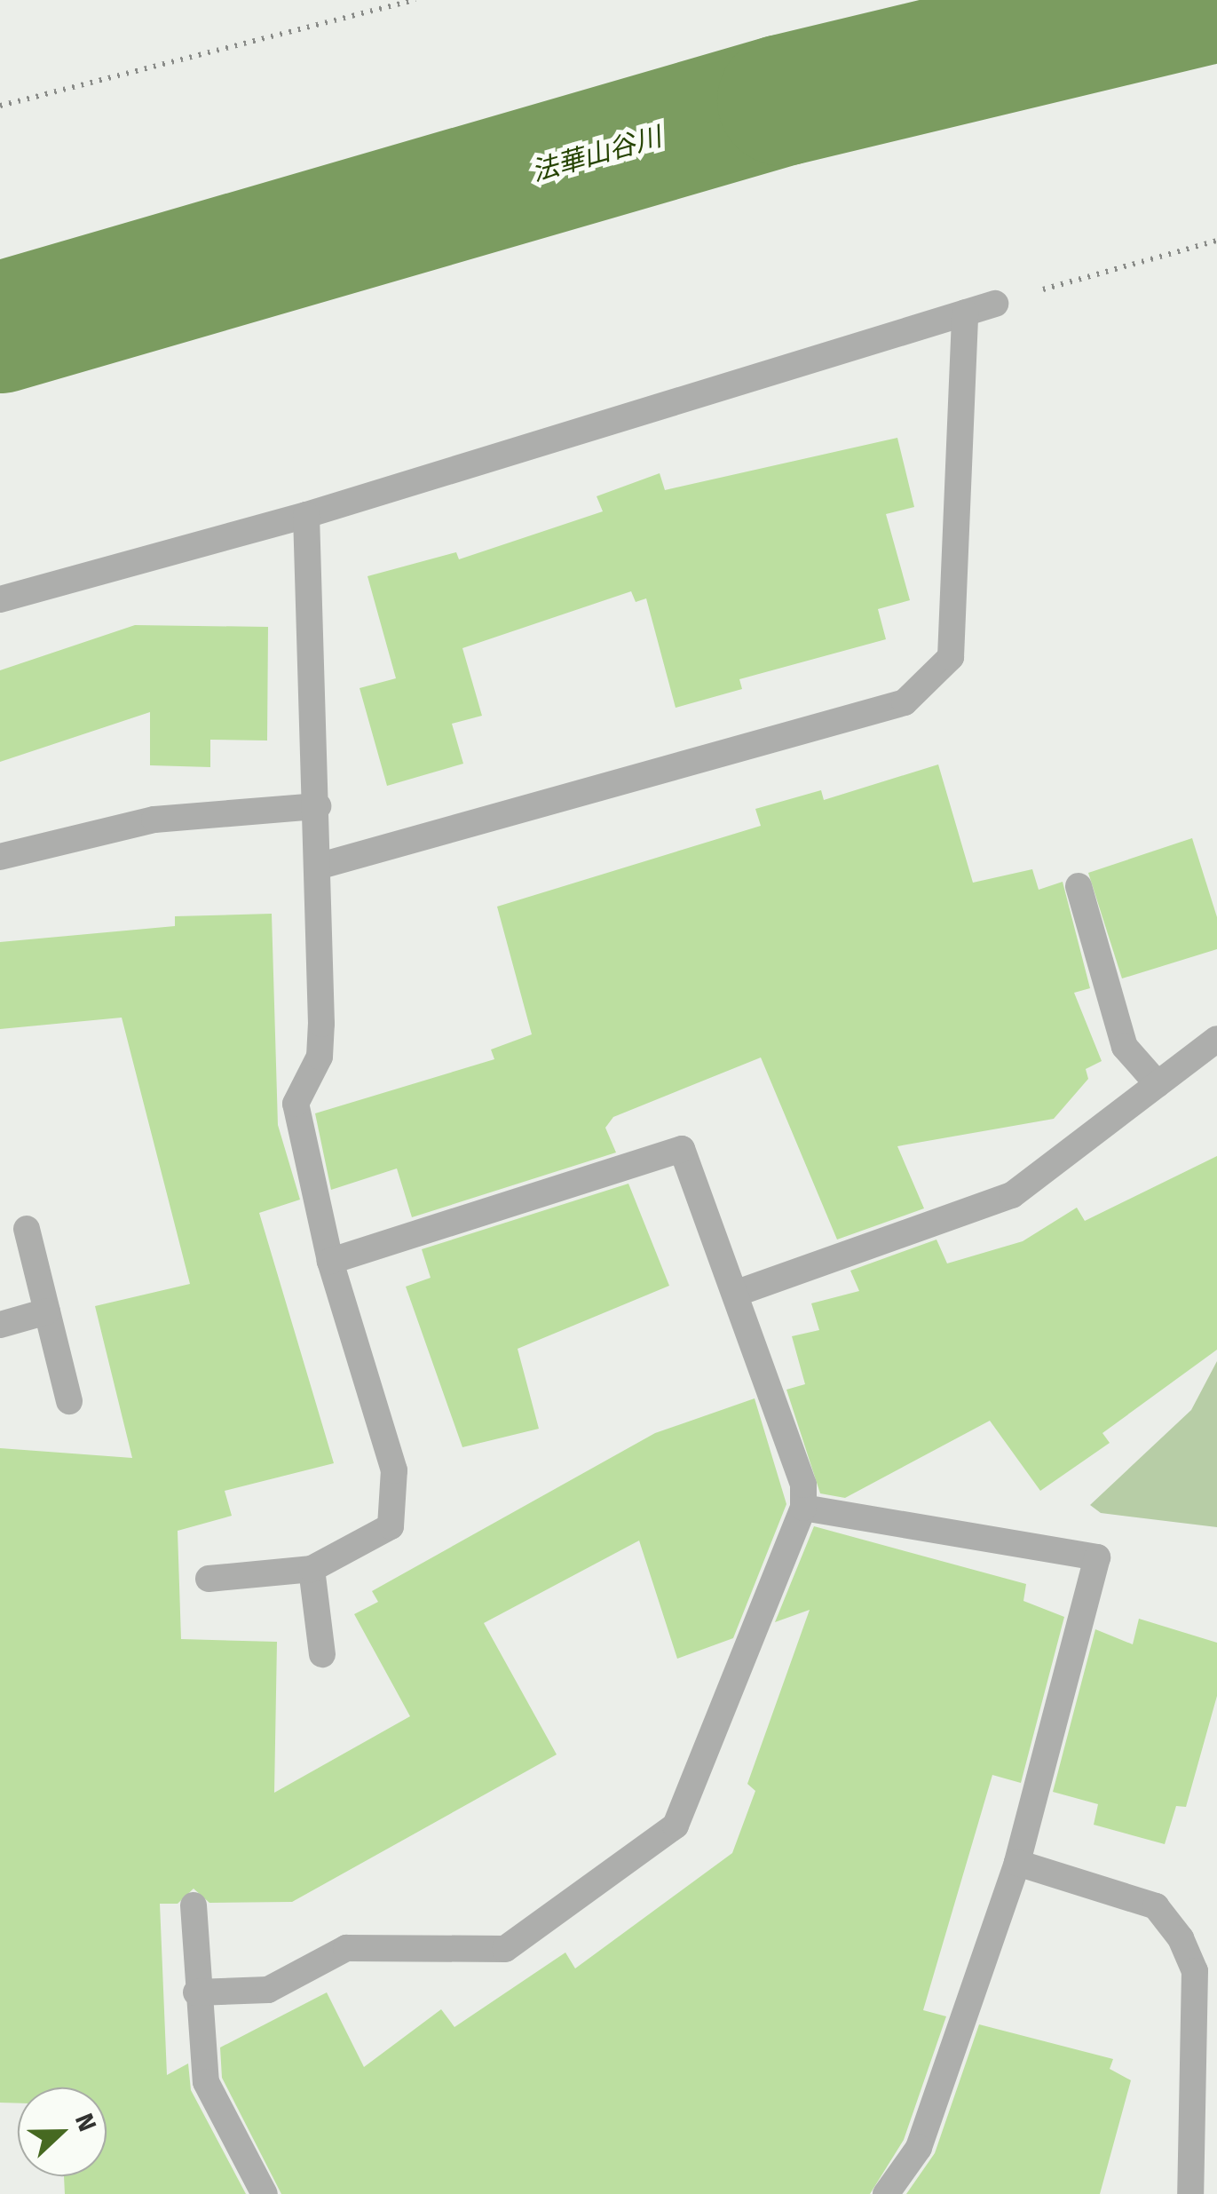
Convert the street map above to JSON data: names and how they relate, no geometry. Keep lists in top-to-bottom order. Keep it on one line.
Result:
{"water":["法華山谷川"],"north":"right"}
